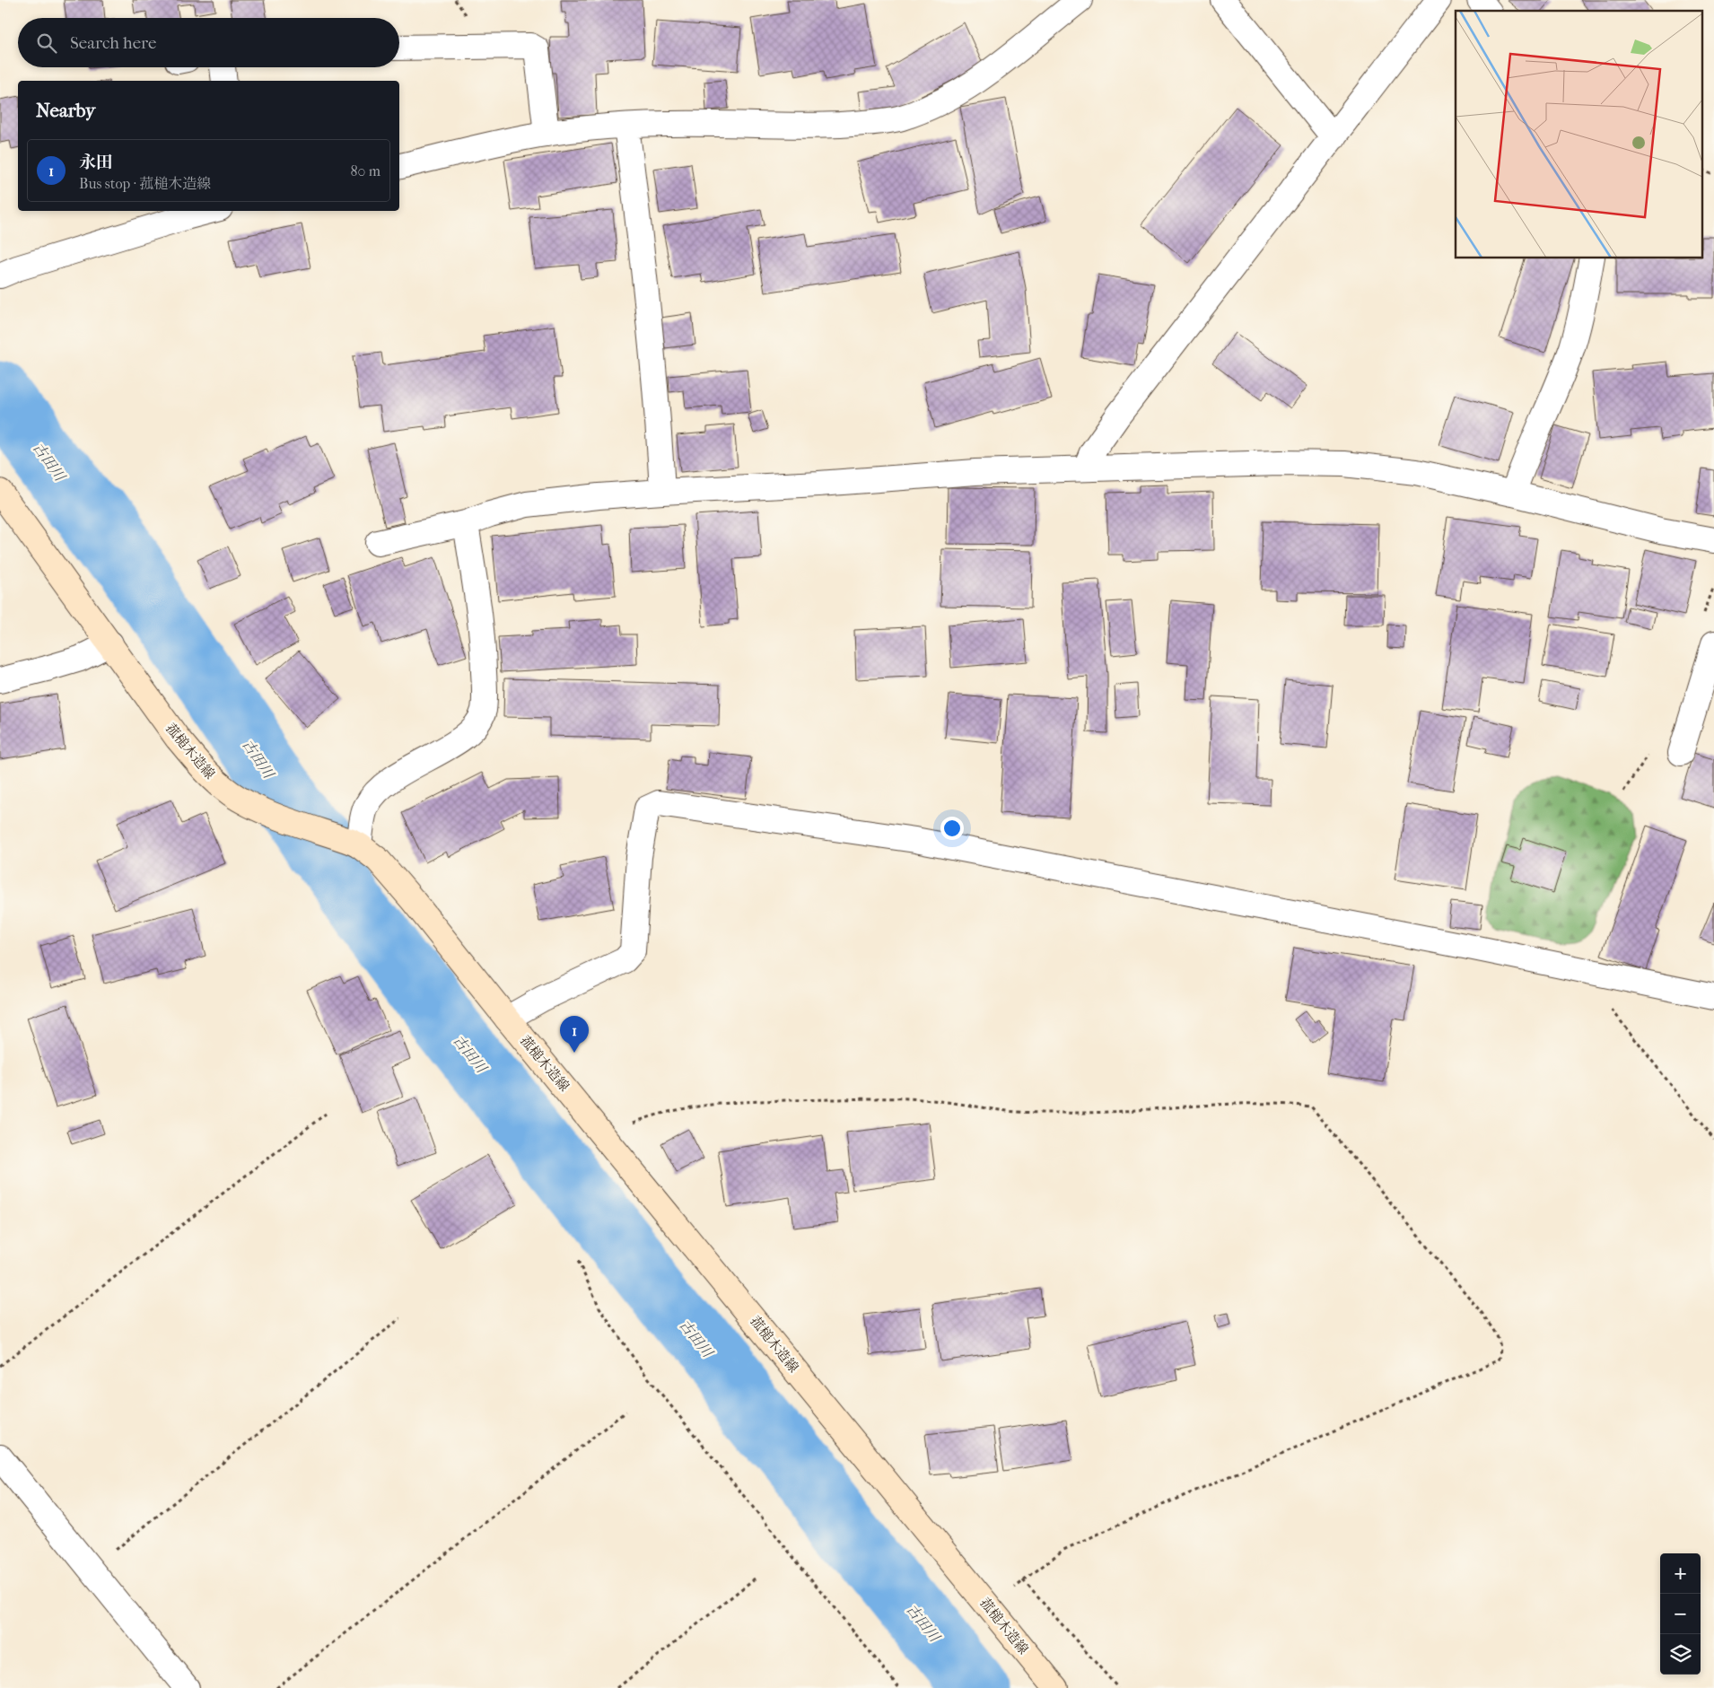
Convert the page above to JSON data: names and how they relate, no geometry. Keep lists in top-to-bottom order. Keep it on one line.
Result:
{"streets":{"main road":["菰槌木造線"]},"water":["古田川"],"page":{"search":"Search here","heading":"Nearby","list":[{"mark":"1","name":"永田","note":"Bus stop · 菰槌木造線","value":"80 m"}],"pins":"1","map_buttons":["+","−"]}}
